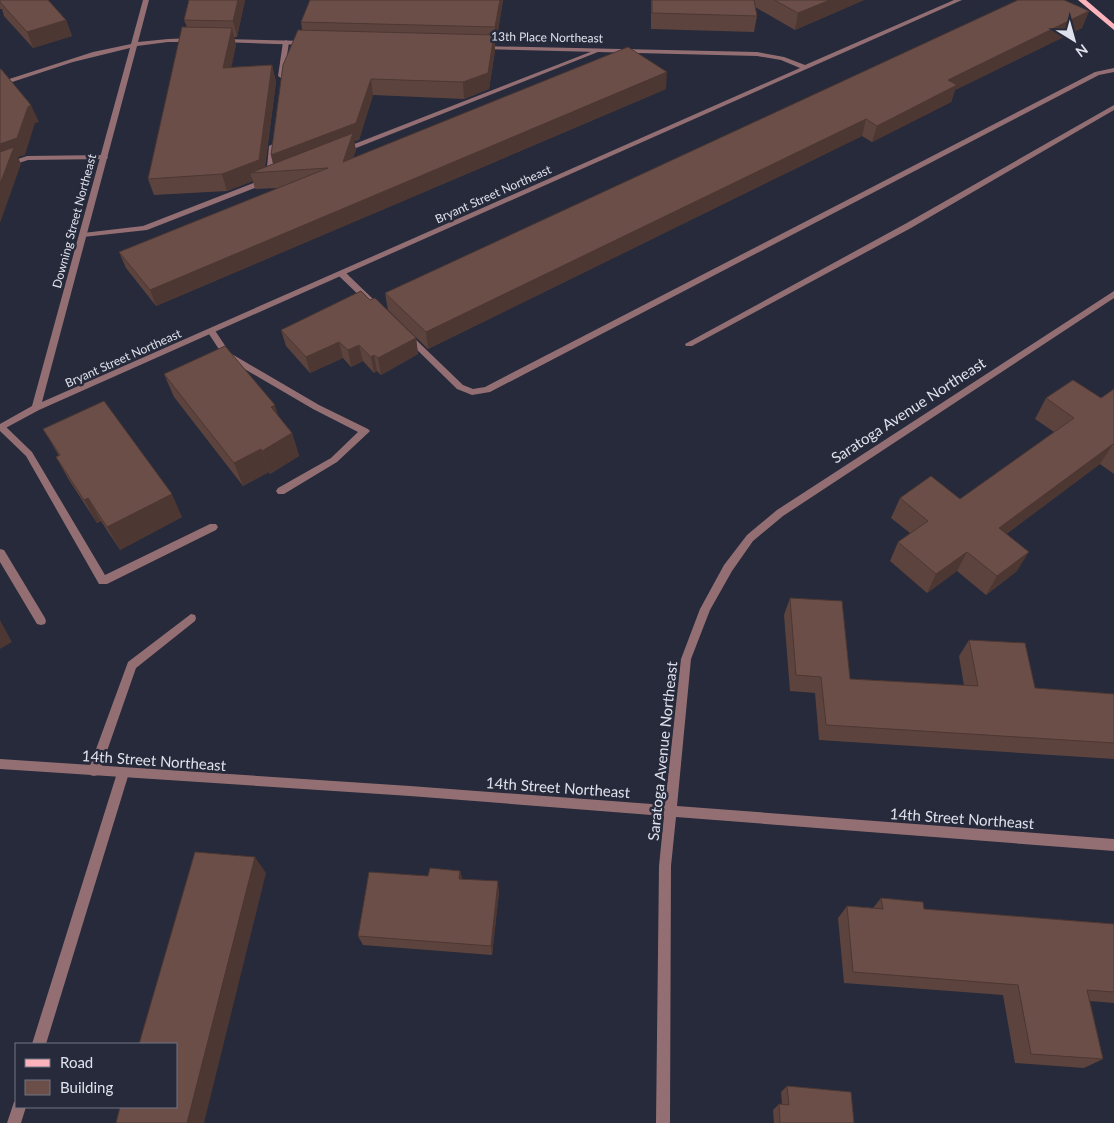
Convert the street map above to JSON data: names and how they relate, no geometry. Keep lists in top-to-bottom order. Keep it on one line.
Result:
{"streets":{"street":["13th Place Northeast","Bryant Street Northeast","Downing Street Northeast","Saratoga Avenue Northeast","14th Street Northeast"]},"crossings":[["13th Place Northeast","Bryant Street Northeast"],["Bryant Street Northeast","Downing Street Northeast"],["Saratoga Avenue Northeast","14th Street Northeast"]],"legend":["Road","Building"],"north":"bottom right"}
